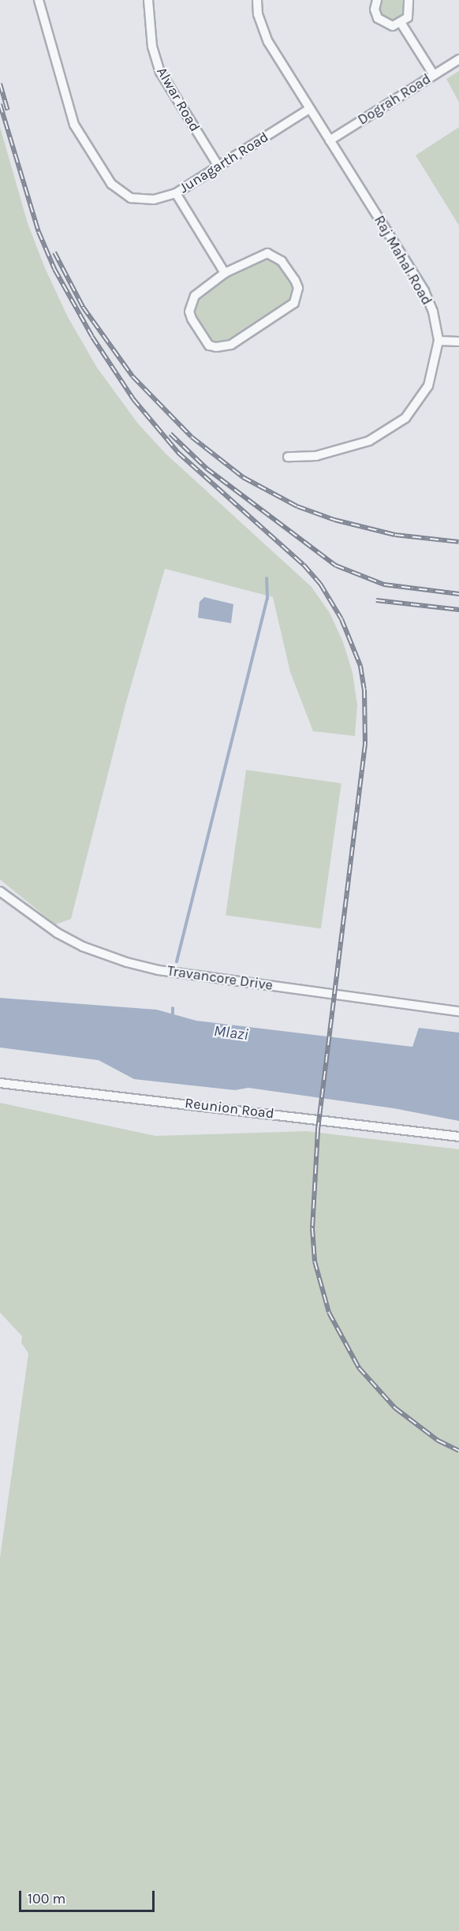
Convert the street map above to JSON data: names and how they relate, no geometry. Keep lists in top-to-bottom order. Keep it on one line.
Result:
{"streets":{"street":["Alwar Road","Dograh Road","Junagarth Road","Raj Mahal Road","Travancore Drive","Reunion Road"]},"crossings":[["Alwar Road","Junagarth Road"],["Dograh Road","Raj Mahal Road"],["Junagarth Road","Raj Mahal Road"]],"water":["Mlazi"],"scale_bar":"100 m"}
